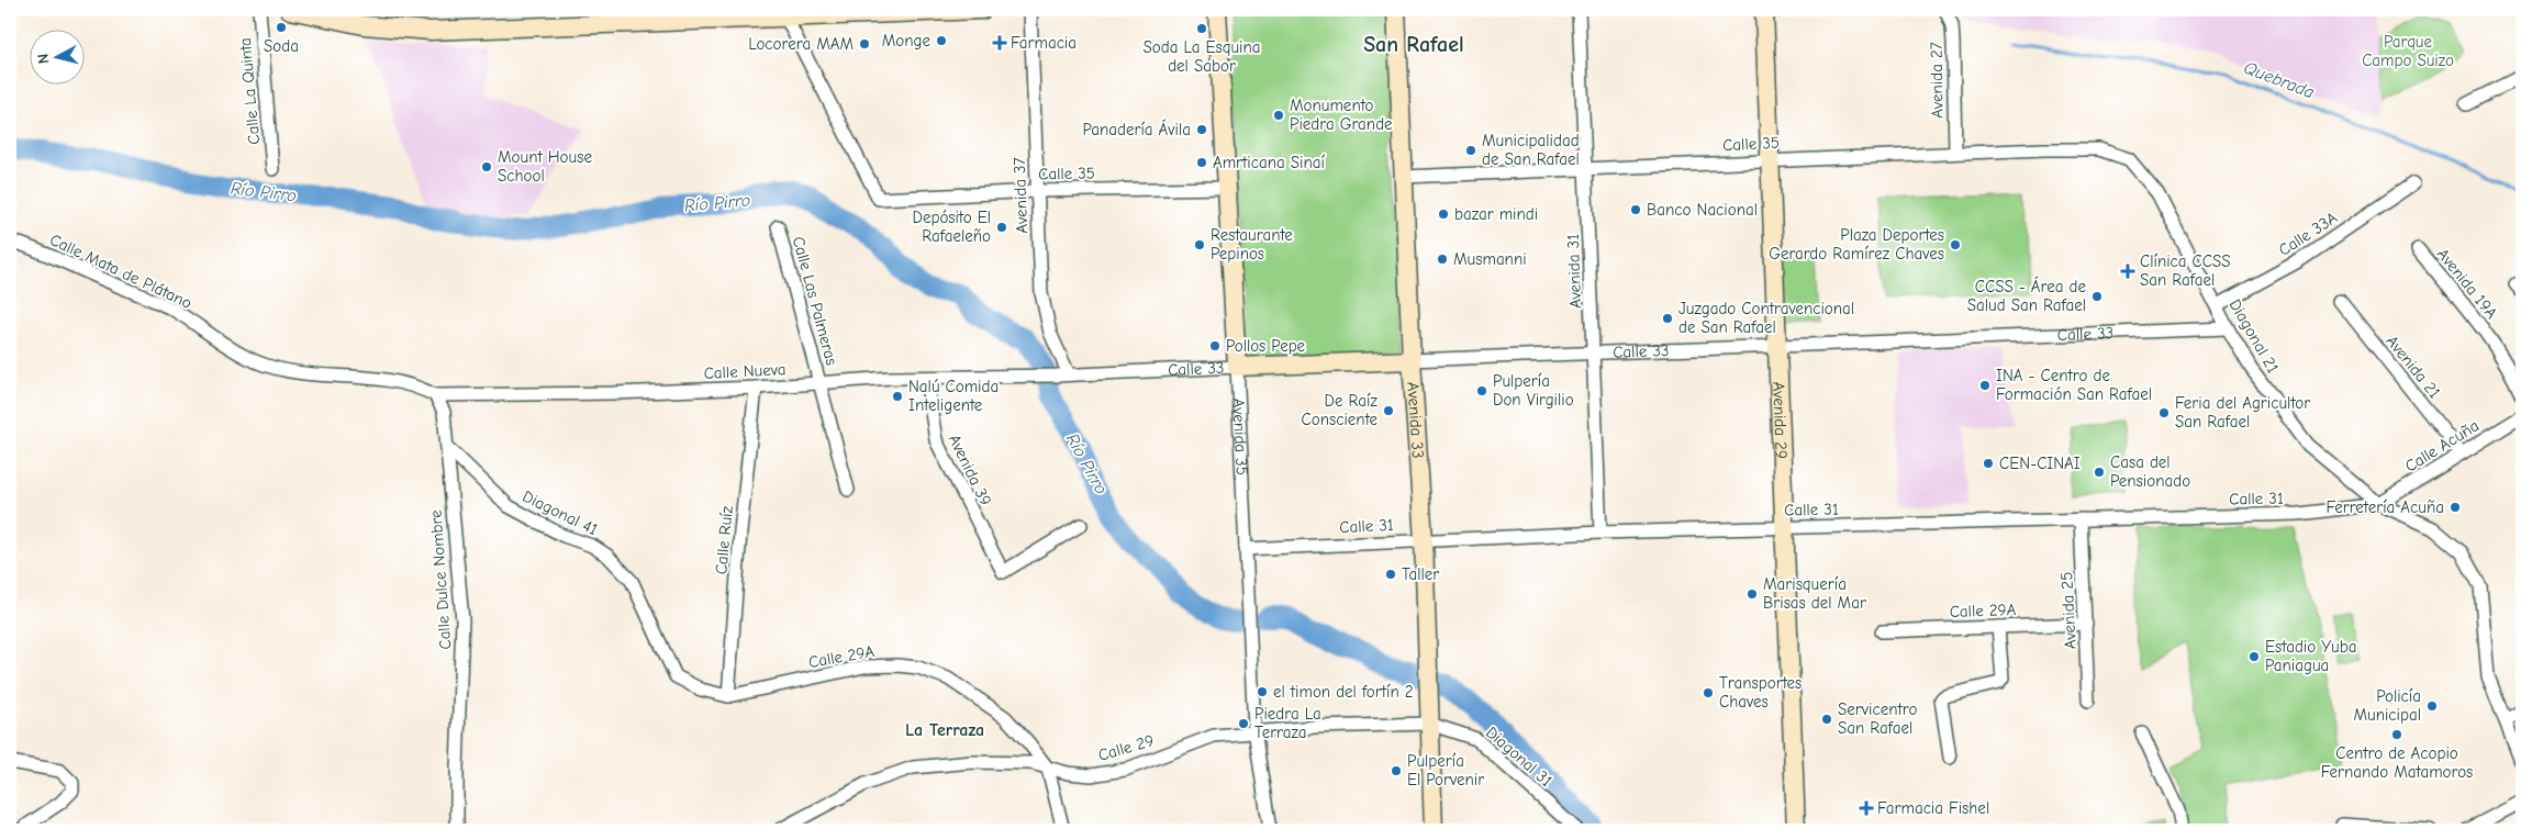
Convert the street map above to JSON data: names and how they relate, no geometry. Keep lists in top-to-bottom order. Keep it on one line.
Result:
{"streets":{"main road":["Calle 33","Avenida 33","Avenida 29","Avenida 35"],"street":["Avenida 27","Calle La Quinta","Calle 35","Avenida 37","Calle 33A","Calle Mata de Plátano","Avenida 31","Avenida 19A","Calle Las Palmeras","Diagonal 21","Avenida 21","Calle Nueva","Calle Acuña","Avenida 39","Calle 31","Diagonal 41","Calle Ruíz","Calle Dulce Nombre","Calle 29A","Avenida 25","Calle 29","Diagonal 31"]},"crossings":[["Avenida 27","Calle 35"],["Calle 35","Avenida 37"],["Calle 35","Avenida 31"],["Calle 35","Diagonal 21"],["Calle 35","Avenida 33"],["Calle 35","Avenida 29"],["Calle 35","Avenida 35"],["Avenida 37","Calle 33"],["Calle 33A","Diagonal 21"],["Calle Mata de Plátano","Calle Nueva"],["Calle Mata de Plátano","Calle Dulce Nombre"],["Avenida 31","Calle 33"],["Avenida 31","Calle 31"],["Calle Las Palmeras","Calle Nueva"],["Calle 33","Diagonal 21"],["Calle 33","Calle Nueva"],["Calle 33","Avenida 33"],["Calle 33","Avenida 29"],["Calle 33","Avenida 35"],["Diagonal 21","Calle Acuña"],["Diagonal 21","Calle 31"],["Avenida 21","Calle Acuña"],["Calle Nueva","Avenida 39"],["Calle Nueva","Calle Ruíz"],["Calle Nueva","Calle Dulce Nombre"],["Avenida 33","Calle 31"],["Avenida 33","Calle 29"],["Avenida 33","Diagonal 31"],["Avenida 29","Calle 31"],["Avenida 35","Calle 31"],["Avenida 35","Calle 29"],["Calle Acuña","Calle 31"],["Calle 31","Avenida 25"],["Diagonal 41","Calle Dulce Nombre"],["Diagonal 41","Calle 29A"],["Calle Ruíz","Calle 29A"],["Calle 29A","Avenida 25"],["Calle 29A","Calle 29"],["Calle 29","Diagonal 31"]],"districts":["San Rafael","La Terraza"],"water":["Quebrada","Río Pirro"],"parks":["Parque Campo Suizo"],"places":{"other":["Soda","Soda La Esquina del Sabor","Monge","Locorera MAM","Monumento Piedra Grande","Panadería Ávila","Municipalidad de San Rafael","Amrticana Sinaí","Mount House School","Banco Nacional","bazar mindi","Depósito El Rafaeleño","Restaurante Pepinos","Plaza Deportes Gerardo Ramírez Chaves","Musmanni","CCSS - Área de Salud San Rafael","Juzgado Contravencional de San Rafael","Pollos Pepe","INA - Centro de Formación San Rafael","Pulpería Don Virgilio","Nalú Comida Inteligente","De Raíz Consciente","Feria del Agricultor San Rafael","CEN-CINAI","Casa del Pensionado","Ferretería Acuña","Taller","Marisquería Brisas del Mar","Estadio Yuba Paniagua","el timon del fortín 2","Transportes Chaves","Policía Municipal","Servicentro San Rafael","Piedra La Terraza","Centro de Acopio Fernando Matamoros","Pulpería El Porvenir"],"health":["Farmacia","Clínica CCSS San Rafael","Farmacia Fishel"]},"north":"left"}
